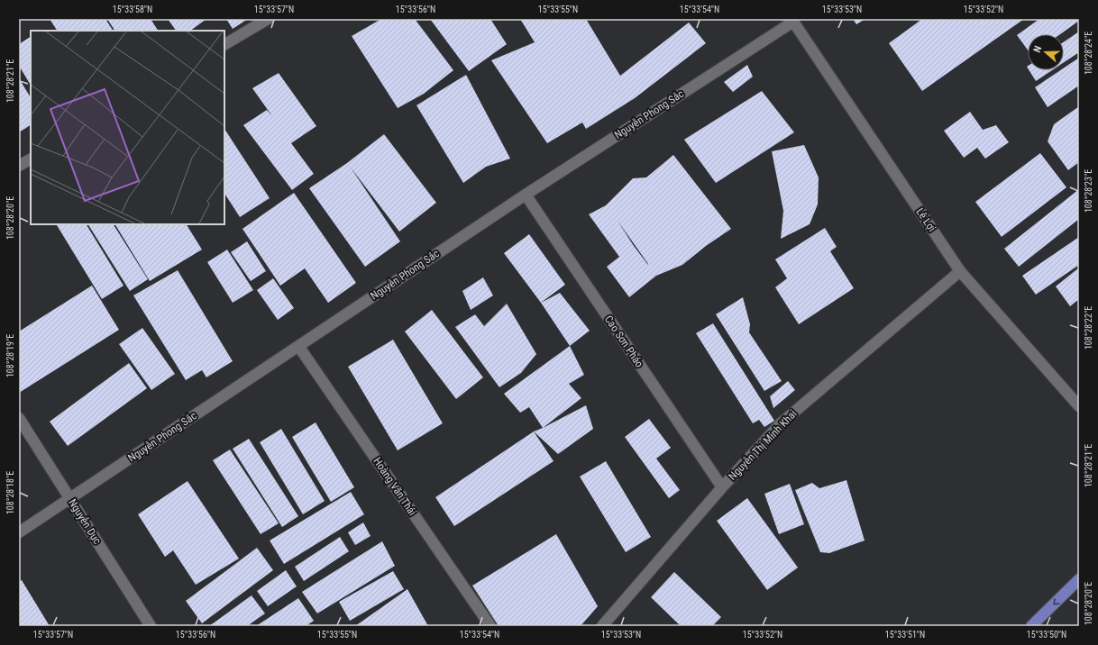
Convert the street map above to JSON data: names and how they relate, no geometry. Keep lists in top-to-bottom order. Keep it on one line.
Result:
{"streets":{"street":["Nguyễn Phong Sắc","Lê Lợi","Cao Sơn Pháo","Nguyễn Thị Minh Khai","Hoàng Văn Thái","Nguyễn Dục"]},"crossings":[["Nguyễn Phong Sắc","Lê Lợi"],["Nguyễn Phong Sắc","Cao Sơn Pháo"],["Nguyễn Phong Sắc","Hoàng Văn Thái"],["Nguyễn Phong Sắc","Nguyễn Dục"],["Lê Lợi","Nguyễn Thị Minh Khai"],["Cao Sơn Pháo","Nguyễn Thị Minh Khai"]],"north":"left","coordinates":["15°33'58\"N","15°33'57\"N","15°33'56\"N","15°33'55\"N","15°33'54\"N","15°33'53\"N","15°33'52\"N","108°28'24\"E","108°28'21\"E","108°28'23\"E","108°28'20\"E","108°28'22\"E","108°28'19\"E","108°28'18\"E","15°33'51\"N","15°33'50\"N"]}
